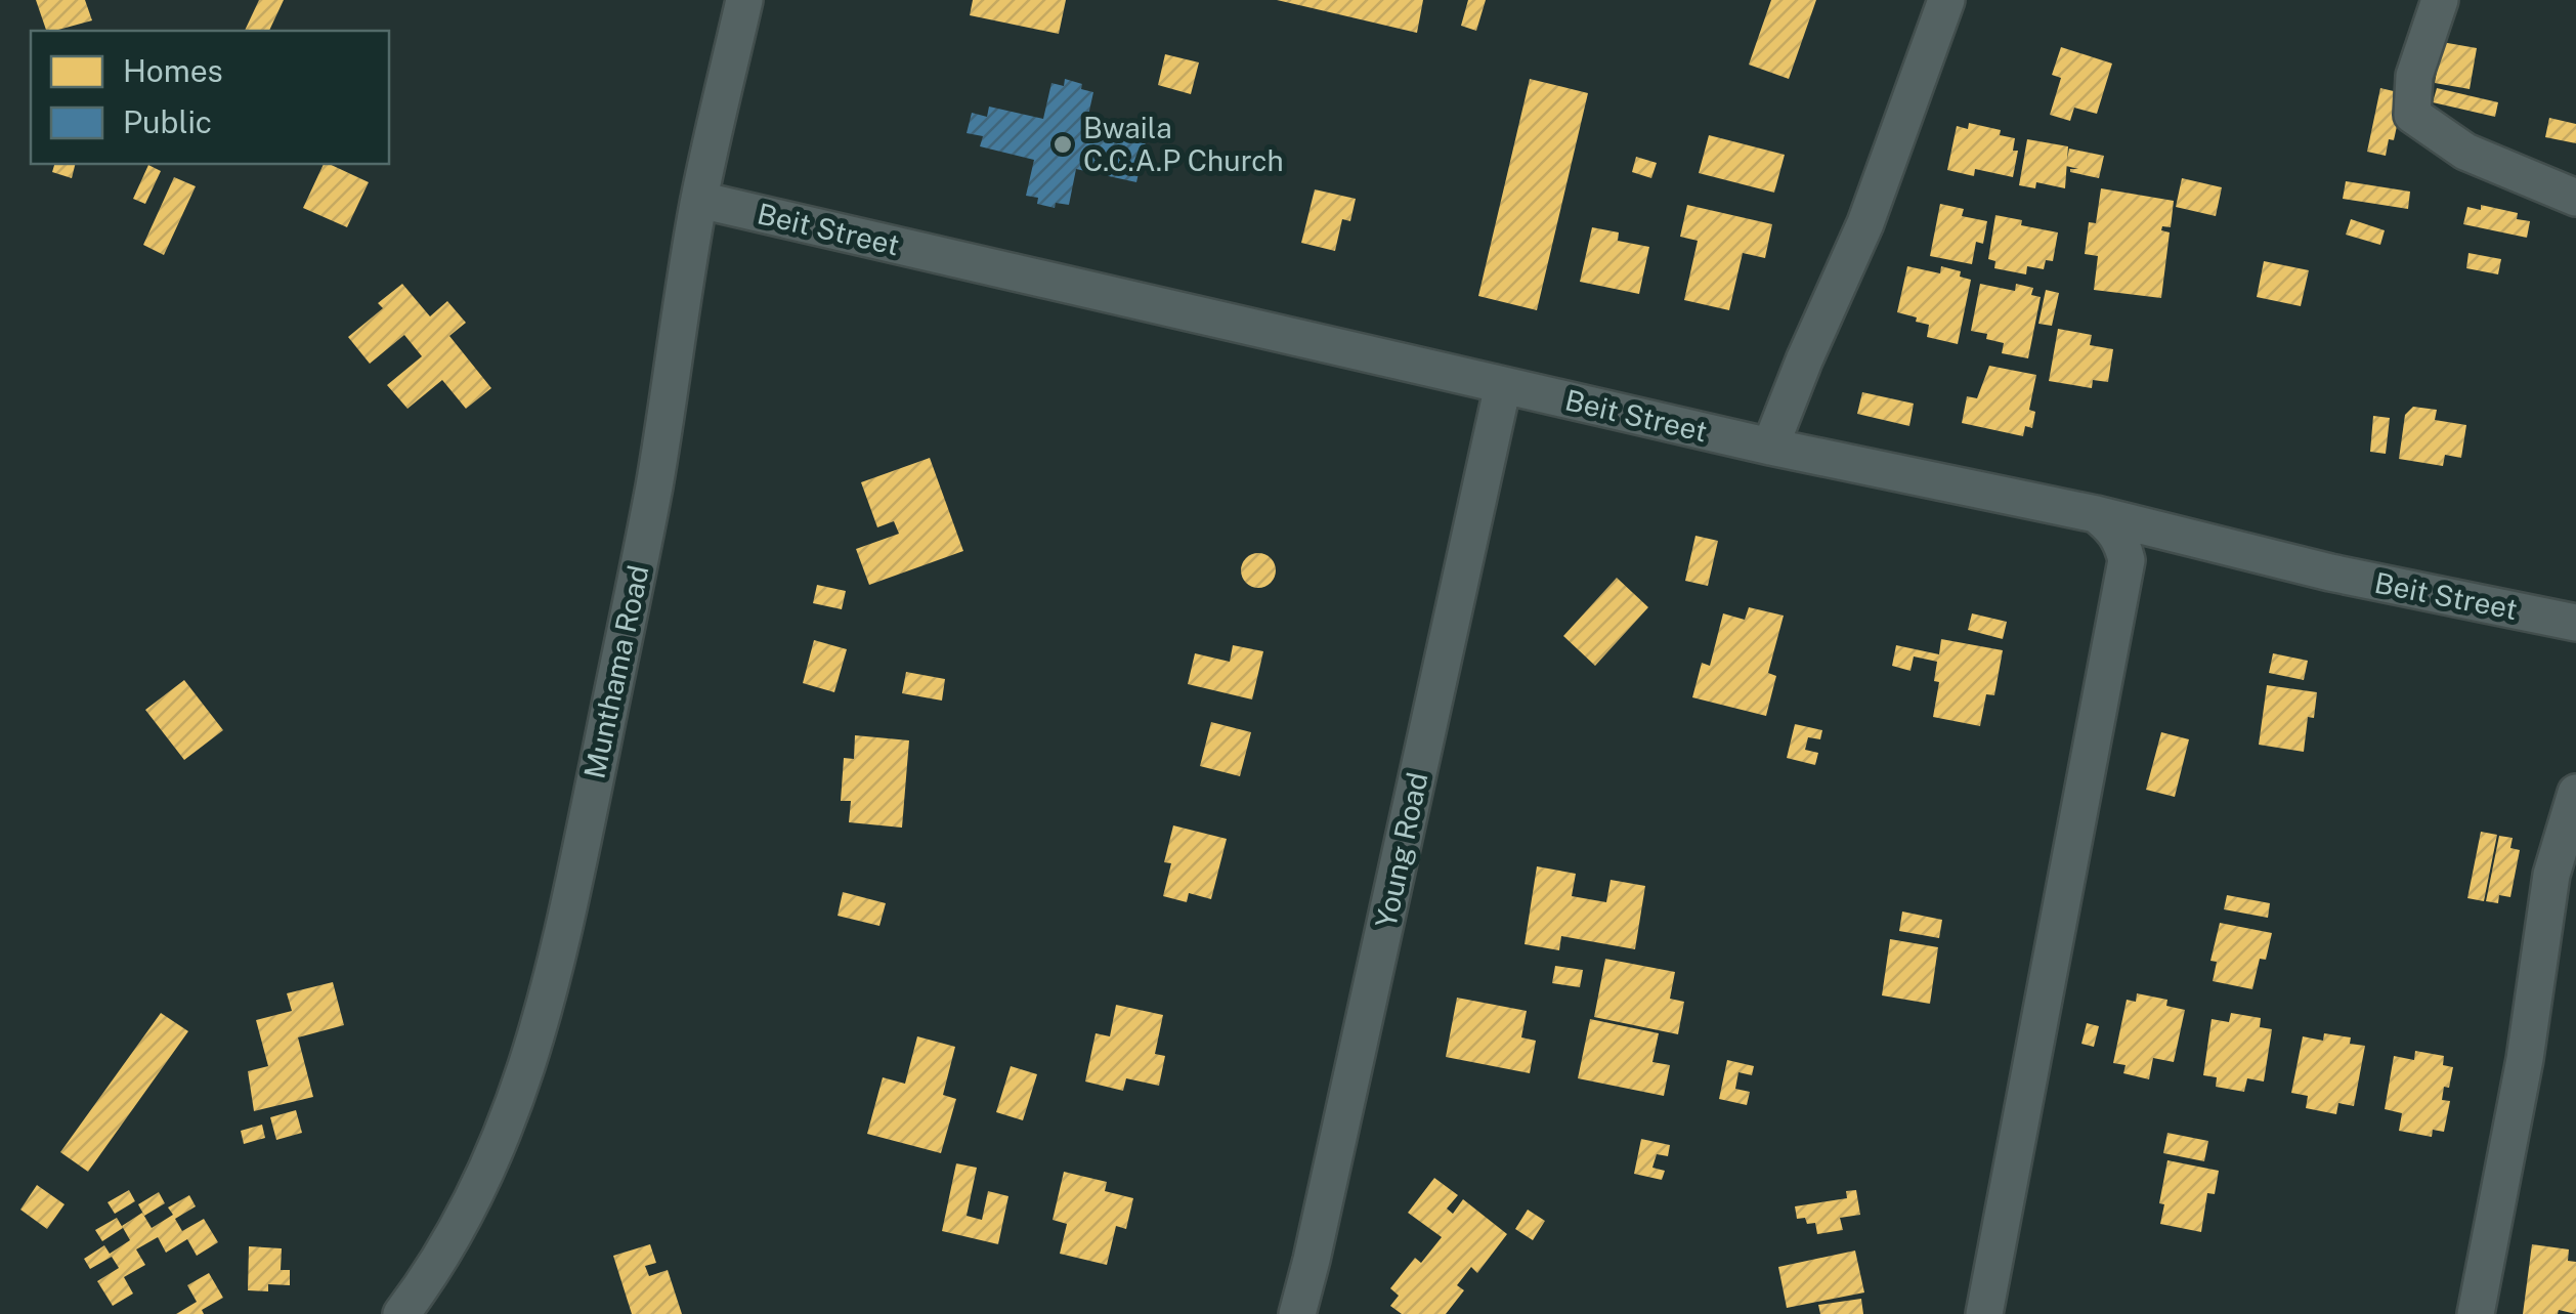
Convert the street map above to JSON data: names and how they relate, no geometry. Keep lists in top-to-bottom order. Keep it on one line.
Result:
{"streets":{"street":["Beit Street","Munthama Road","Young Road"]},"crossings":[["Beit Street","Munthama Road"],["Beit Street","Young Road"]],"places":["Bwaila C.C.A.P Church"],"legend":["Homes","Public"]}
